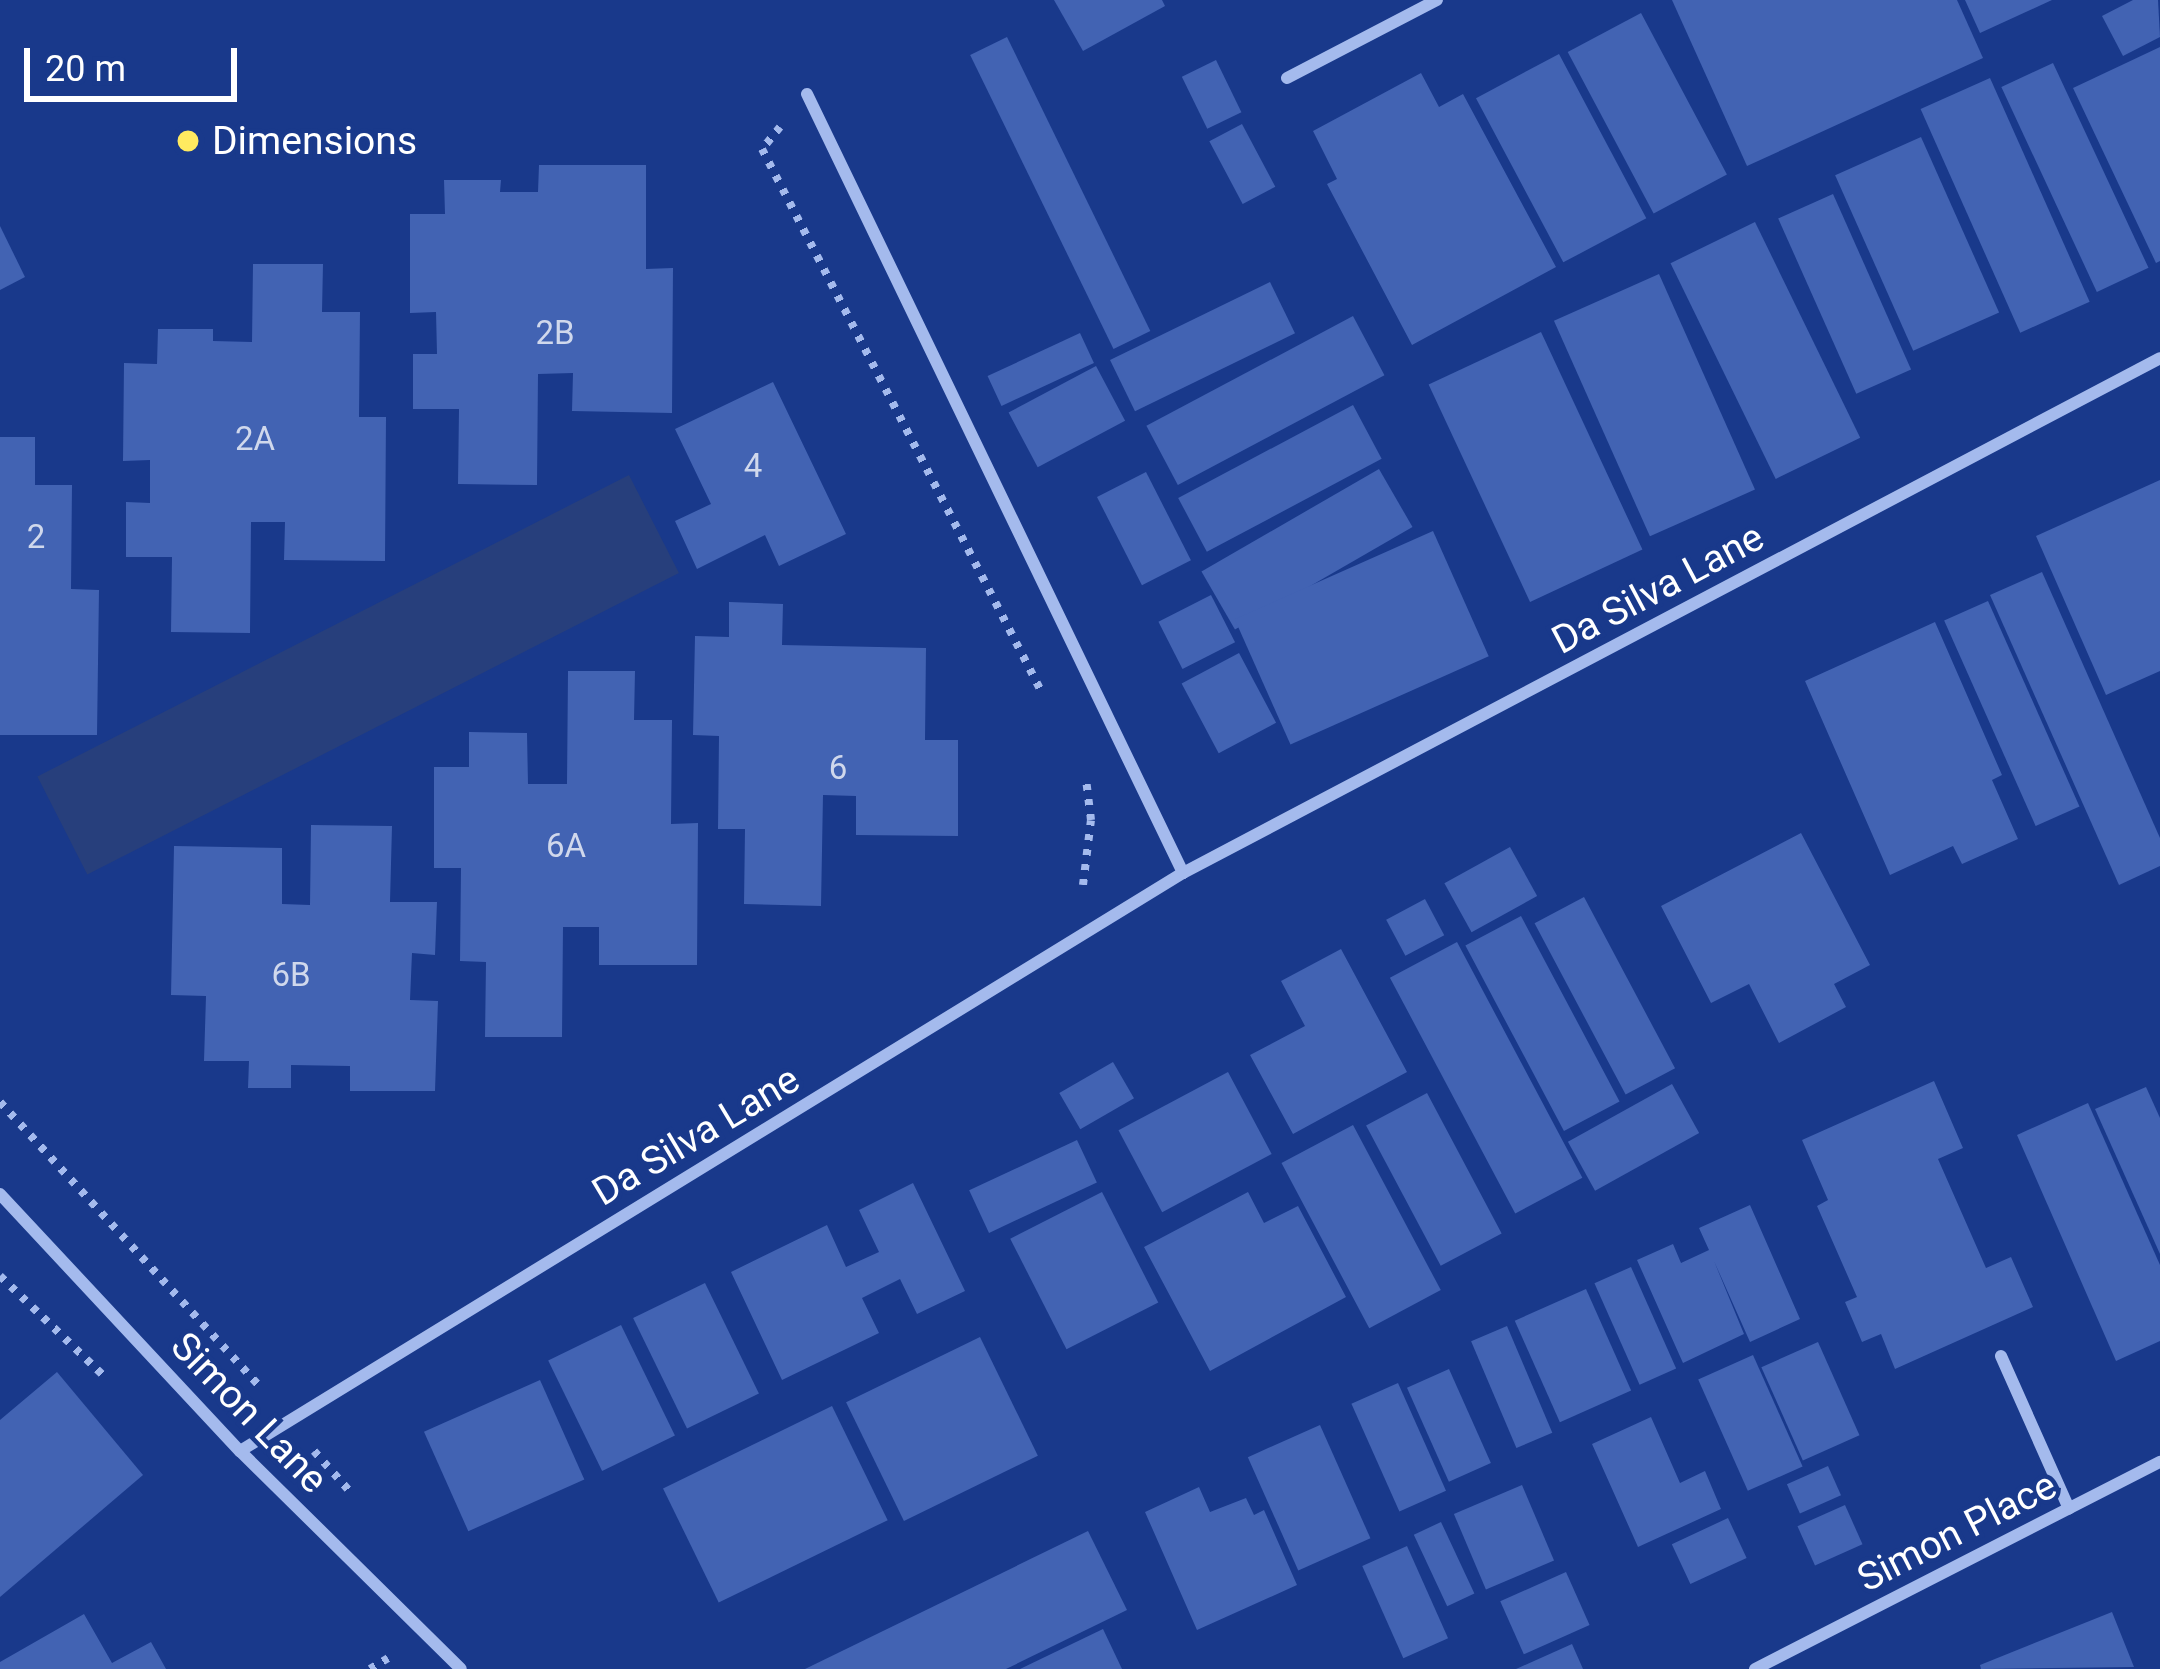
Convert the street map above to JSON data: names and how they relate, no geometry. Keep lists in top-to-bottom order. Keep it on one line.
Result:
{"streets":{"street":["Da Silva Lane","Simon Lane","Simon Place"]},"crossings":[["Da Silva Lane","Simon Lane"]],"places":["Dimensions"],"house_numbers":["2B","2A","4","2","6","6A","6B"],"scale_bar":"20 m"}
